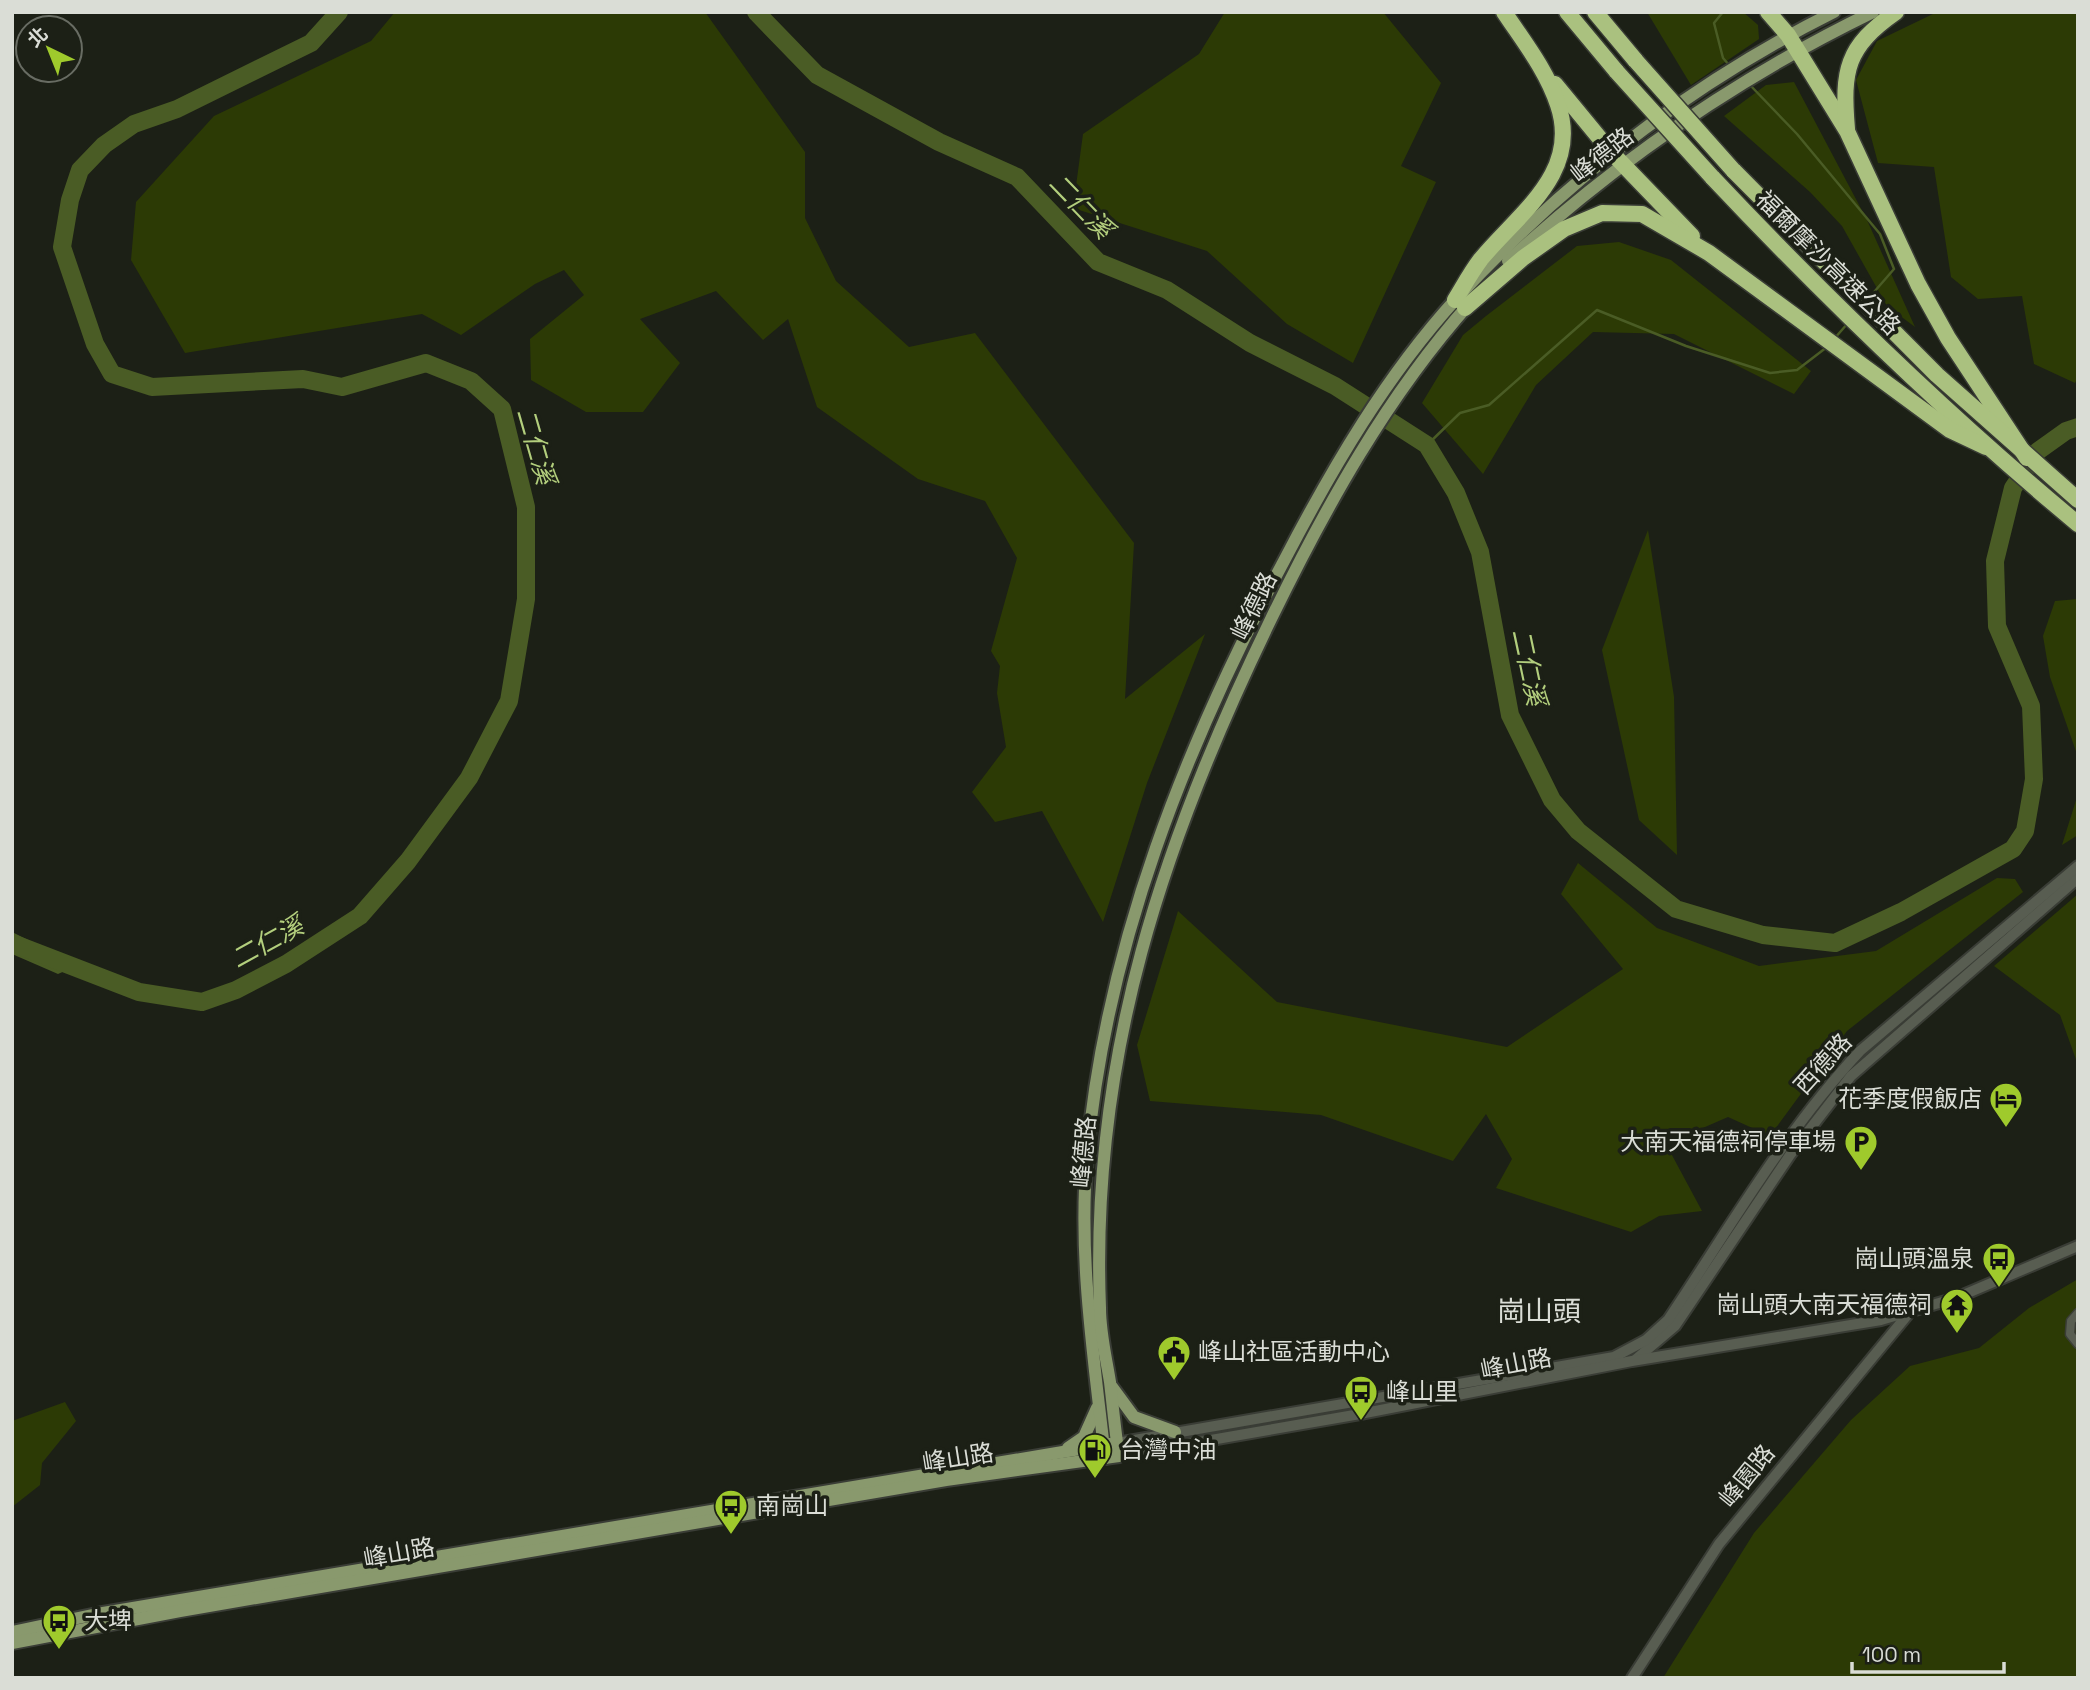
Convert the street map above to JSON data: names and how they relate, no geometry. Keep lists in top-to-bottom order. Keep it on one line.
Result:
{"streets":{"highway":["福爾摩沙高速公路"],"main road":["峰德路","峰山路"],"street":["西德路","峰園路"]},"crossings":[["峰德路","峰山路"],["西德路","峰山路"],["峰山路","峰園路"]],"districts":["崗山頭"],"water":["二仁溪"],"places":{"hotel":["花季度假飯店"],"parking":["大南天福德祠停車場"],"bus stop":["崗山頭溫泉","峰山里","南崗山","大埤"],"temple":["崗山頭大南天福德祠"],"public building":["峰山社區活動中心"],"fuel station":["台灣中油"]},"scale_bar":"100 m","north":"top left"}
